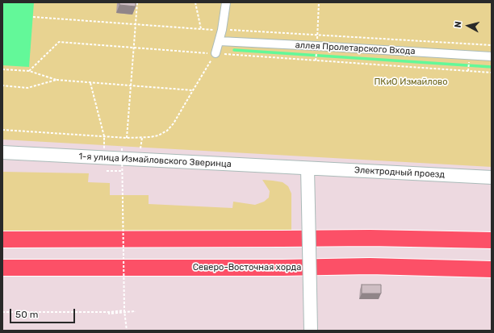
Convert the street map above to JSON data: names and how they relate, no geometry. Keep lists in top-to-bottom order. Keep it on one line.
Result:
{"streets":{"main road":["Северо-Восточная хорда"],"street":["аллея Пролетарского Входа","1-я улица Измайловского Зверинца","Электродный проезд"]},"crossings":[["1-я улица Измайловского Зверинца","Электродный проезд"]],"parks":["ПКиО Измайлово"],"scale_bar":"50 m","north":"left"}
